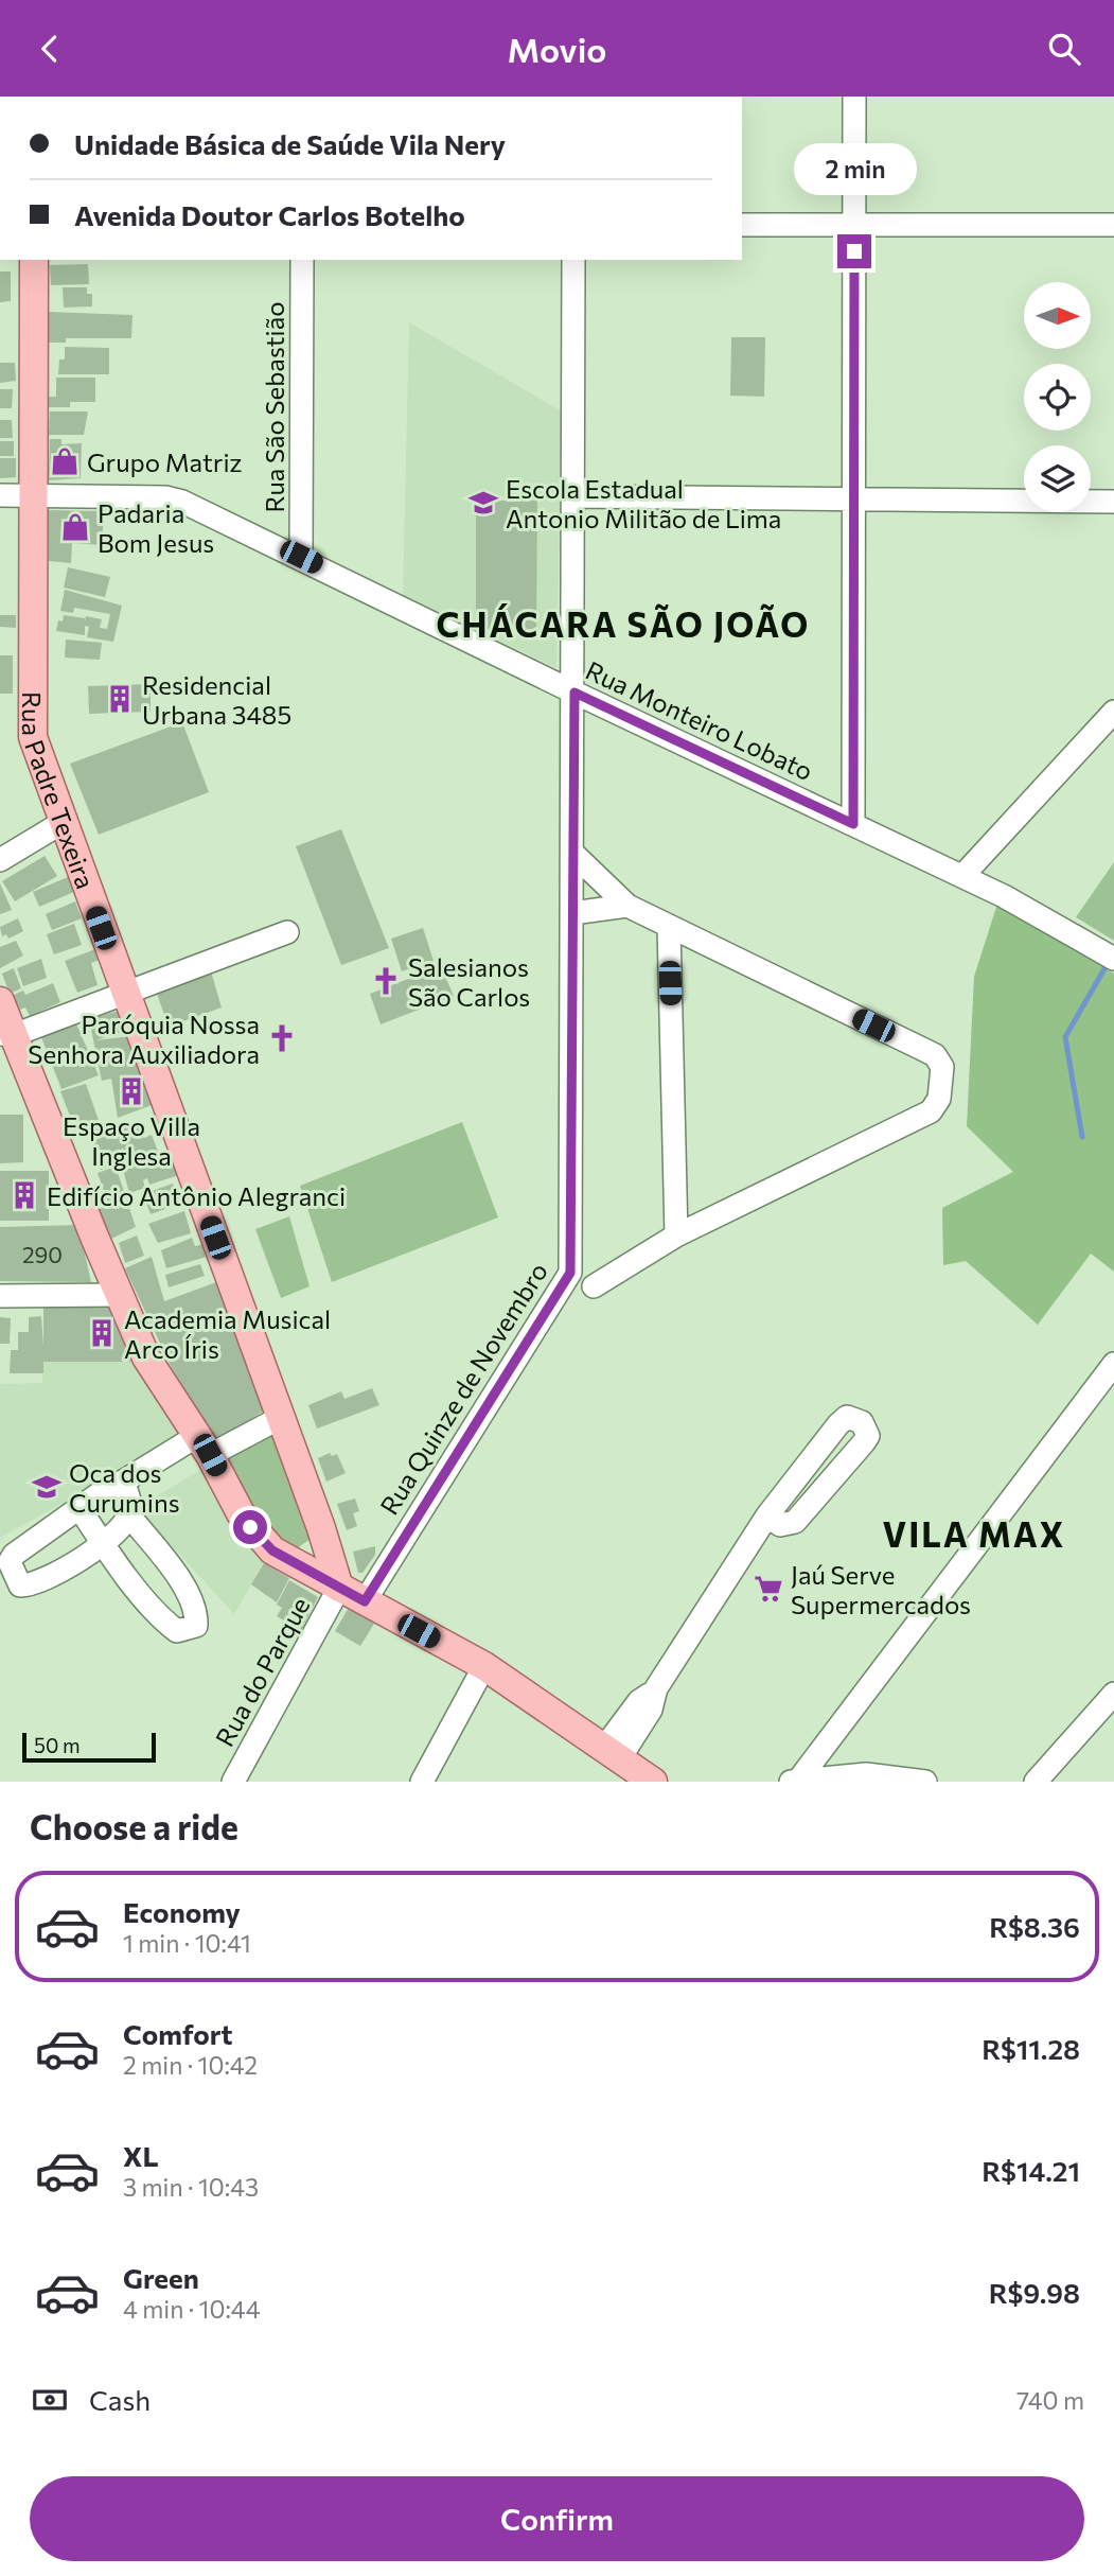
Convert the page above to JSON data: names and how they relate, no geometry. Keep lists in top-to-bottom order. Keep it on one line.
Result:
{"streets":{"main road":["Rua Padre Texeira"],"street":["Rua São Sebastião","Rua Monteiro Lobato","Rua Quinze de Novembro","Rua do Parque"]},"crossings":[["Rua São Sebastião","Rua Monteiro Lobato"],["Rua Monteiro Lobato","Rua Padre Texeira"],["Rua Monteiro Lobato","Rua Quinze de Novembro"],["Rua Padre Texeira","Rua do Parque"]],"districts":["CHÁCARA SÃO JOÃO","VILA MAX"],"places":{"shop":["Grupo Matriz","Padaria Bom Jesus"],"school or university":["Escola Estadual Antonio Militão de Lima","Oca dos Curumins"],"building":["Residencial Urbana 3485","Espaço Villa Inglesa","Edifício Antônio Alegranci","Academia Musical Arco Íris"],"church":["Salesianos São Carlos","Paróquia Nossa Senhora Auxiliadora"],"supermarket":["Jaú Serve Supermercados"]},"house_numbers":["290"],"scale_bar":"50 m","north":"right","page":{"header":"Movio","banner":["Unidade Básica de Saúde Vila Nery","Avenida Doutor Carlos Botelho"],"bubble":"2 min","scale":"50 m","heading":"Choose a ride","list":[{"name":"Economy","note":"1 min · 10:41","value":"R$8.36"},{"name":"Comfort","note":"2 min · 10:42","value":"R$11.28"},{"name":"XL","note":"3 min · 10:43","value":"R$14.21"},{"name":"Green","note":"4 min · 10:44","value":"R$9.98"}],"pay":["Cash","740 m"],"buttons":"Confirm"}}
